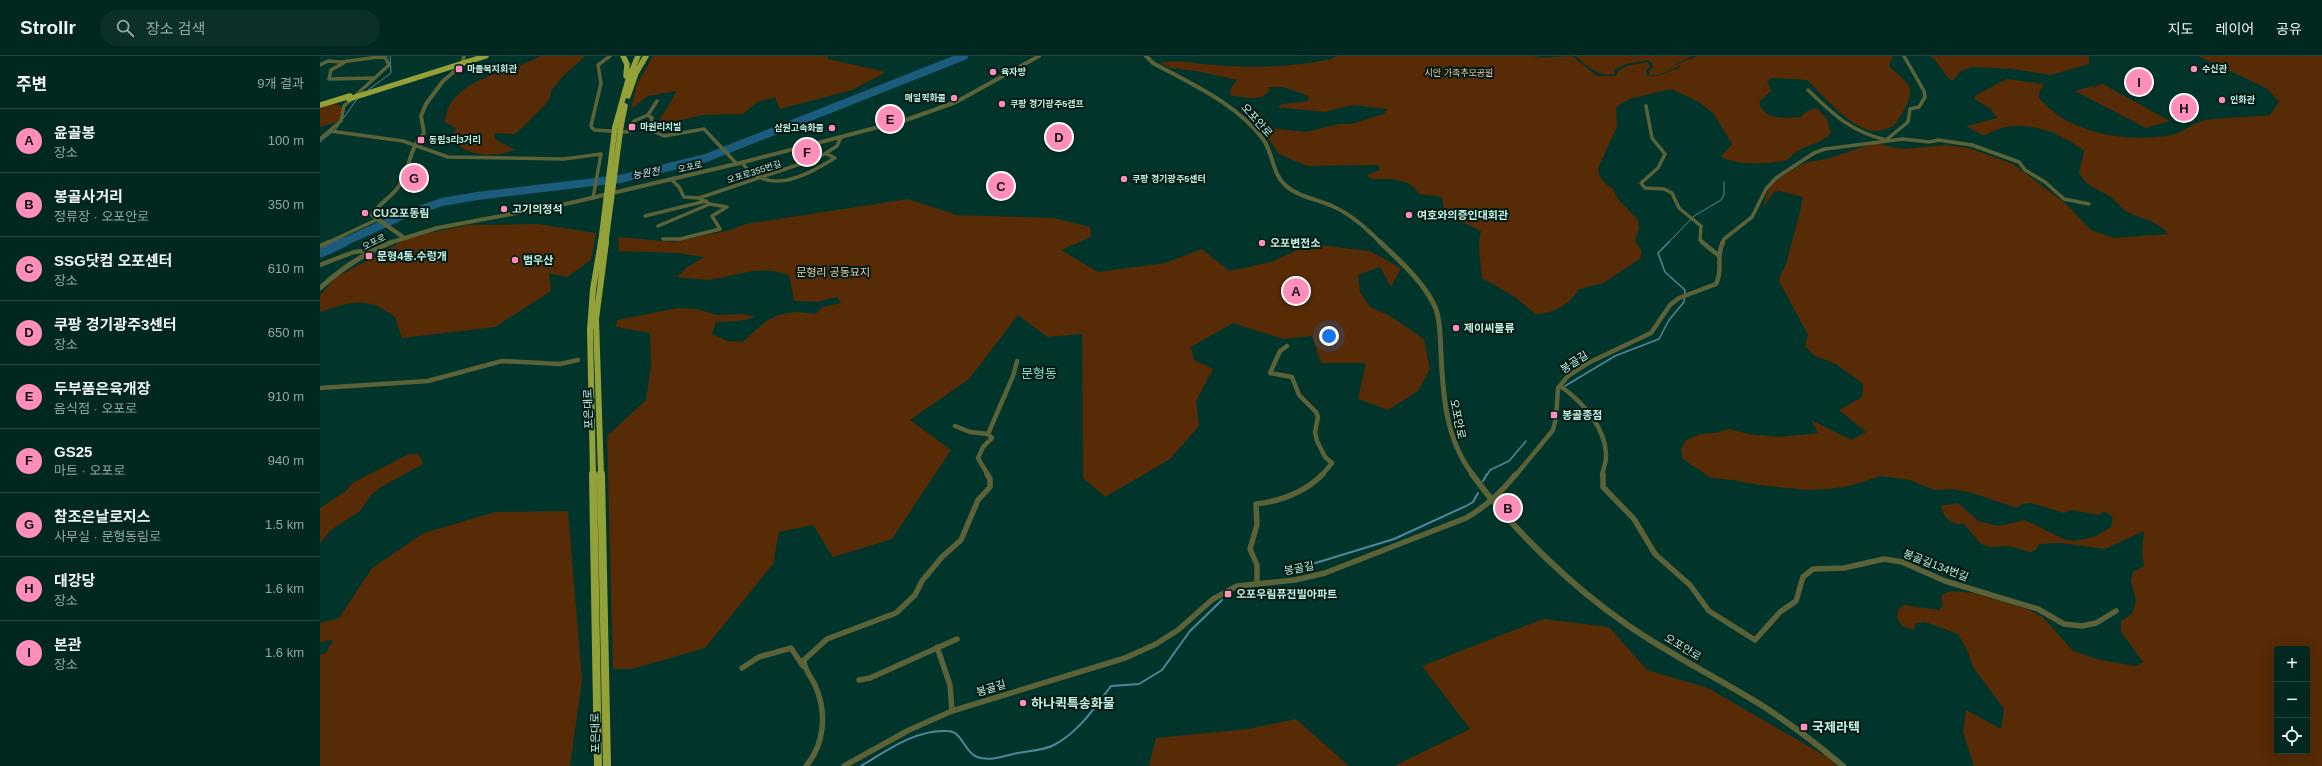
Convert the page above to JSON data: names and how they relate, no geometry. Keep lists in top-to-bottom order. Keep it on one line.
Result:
{"streets":{"highway":["포은대로"],"street":["오포안로","오포로","오포로355번길","봉골길","봉골길134번길"]},"crossings":[["오포안로","봉골길"],["오포로","오포로355번길"],["봉골길","봉골길134번길"]],"districts":["문형동"],"water":["능원천"],"parks":["시안 가족추모공원","문형리 공동묘지"],"places":{"transit":["마을복지회관","마원리치빌","동림3리3거리","문형4통.수렁개","봉골종점","오포우림퓨전빌아파트","국제라텍"],"other":["수신관","육자방","매일퀵화물","인화관","쿠팡 경기광주5캠프","삼원고속화물","쿠팡 경기광주5센터","고기의정석","CU오포동림","여호와의증인대회관","오포변전소","범우산","제이씨물류","하나퀵특송화물"]},"page":{"header":"Strollr","search":"장소 검색","nav":["지도","레이어","공유"],"heading":["주변","9개 결과"],"pins":["I","H","E","D","F","G","C","A","B"],"list":[{"mark":"A","name":"윤골봉","note":"장소","value":"100 m"},{"mark":"B","name":"봉골사거리","note":"정류장 · 오포안로","value":"350 m"},{"mark":"C","name":"SSG닷컴 오포센터","note":"장소","value":"610 m"},{"mark":"D","name":"쿠팡 경기광주3센터","note":"장소","value":"650 m"},{"mark":"E","name":"두부품은육개장","note":"음식점 · 오포로","value":"910 m"},{"mark":"F","name":"GS25","note":"마트 · 오포로","value":"940 m"},{"mark":"G","name":"참조은날로지스","note":"사무실 · 문형동림로","value":"1.5 km"},{"mark":"H","name":"대강당","note":"장소","value":"1.6 km"},{"mark":"I","name":"본관","note":"장소","value":"1.6 km"}],"map_buttons":["+","−"]}}
